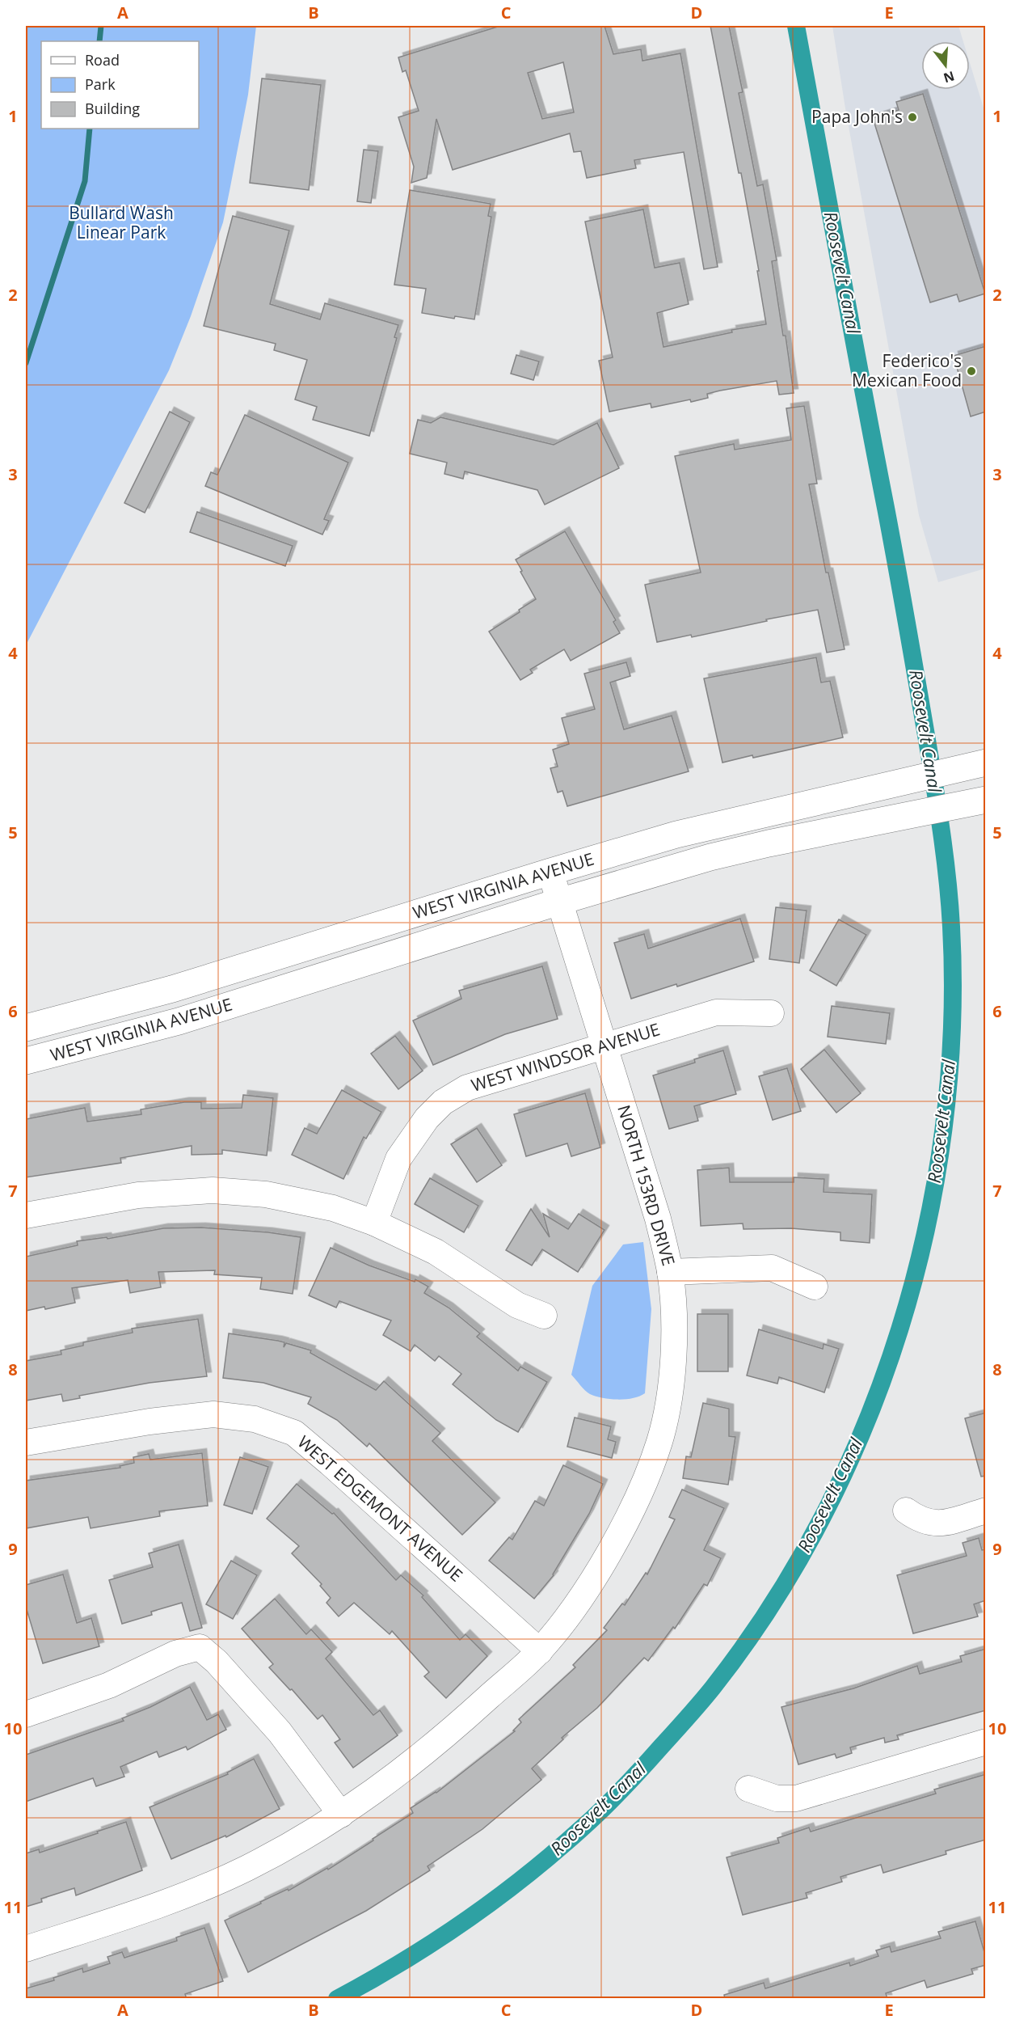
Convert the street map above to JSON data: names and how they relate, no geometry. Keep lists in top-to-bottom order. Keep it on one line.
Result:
{"streets":{"main road":["WEST VIRGINIA AVENUE"],"street":["WEST WINDSOR AVENUE","NORTH 153RD DRIVE","WEST EDGEMONT AVENUE"]},"crossings":[["WEST VIRGINIA AVENUE","NORTH 153RD DRIVE"],["WEST WINDSOR AVENUE","NORTH 153RD DRIVE"],["NORTH 153RD DRIVE","WEST EDGEMONT AVENUE"]],"water":["Roosevelt Canal"],"parks":["Bullard Wash Linear Park"],"places":["Papa John's","Federico's Mexican Food"],"legend":["Road","Park","Building"],"north":"bottom","grid":{"columns":["A","B","C","D","E"],"rows":["1","2","3","4","5","6","7","8","9","10","11"]}}
